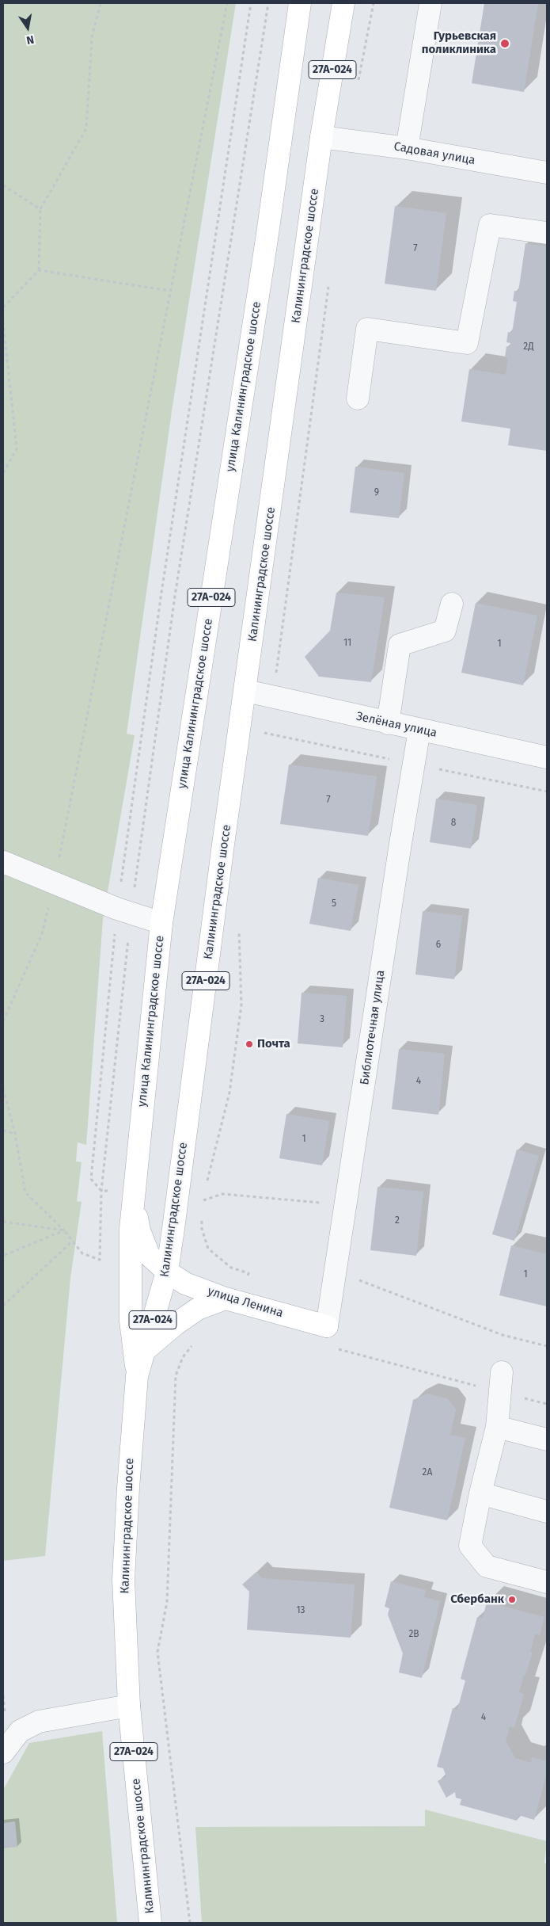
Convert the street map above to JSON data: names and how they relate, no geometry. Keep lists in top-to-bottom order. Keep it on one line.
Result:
{"streets":{"main road":["27А-024","Калининградское шоссе","улица Калининградское шоссе","улица Ленина"],"street":["Садовая улица","Зелёная улица","Библиотечная улица"]},"crossings":[["Садовая улица","Калининградское шоссе"],["Калининградское шоссе","улица Калининградское шоссе"],["Калининградское шоссе","Зелёная улица"],["Калининградское шоссе","улица Ленина"],["улица Калининградское шоссе","улица Ленина"],["Зелёная улица","Библиотечная улица"],["Библиотечная улица","улица Ленина"]],"places":["Гурьевская поликлиника","Почта","Сбербанк"],"house_numbers":["7","2Д","9","11","1","7","8","5","6","3","4","1","2","1","2А","13","2В","4"],"north":"bottom"}
